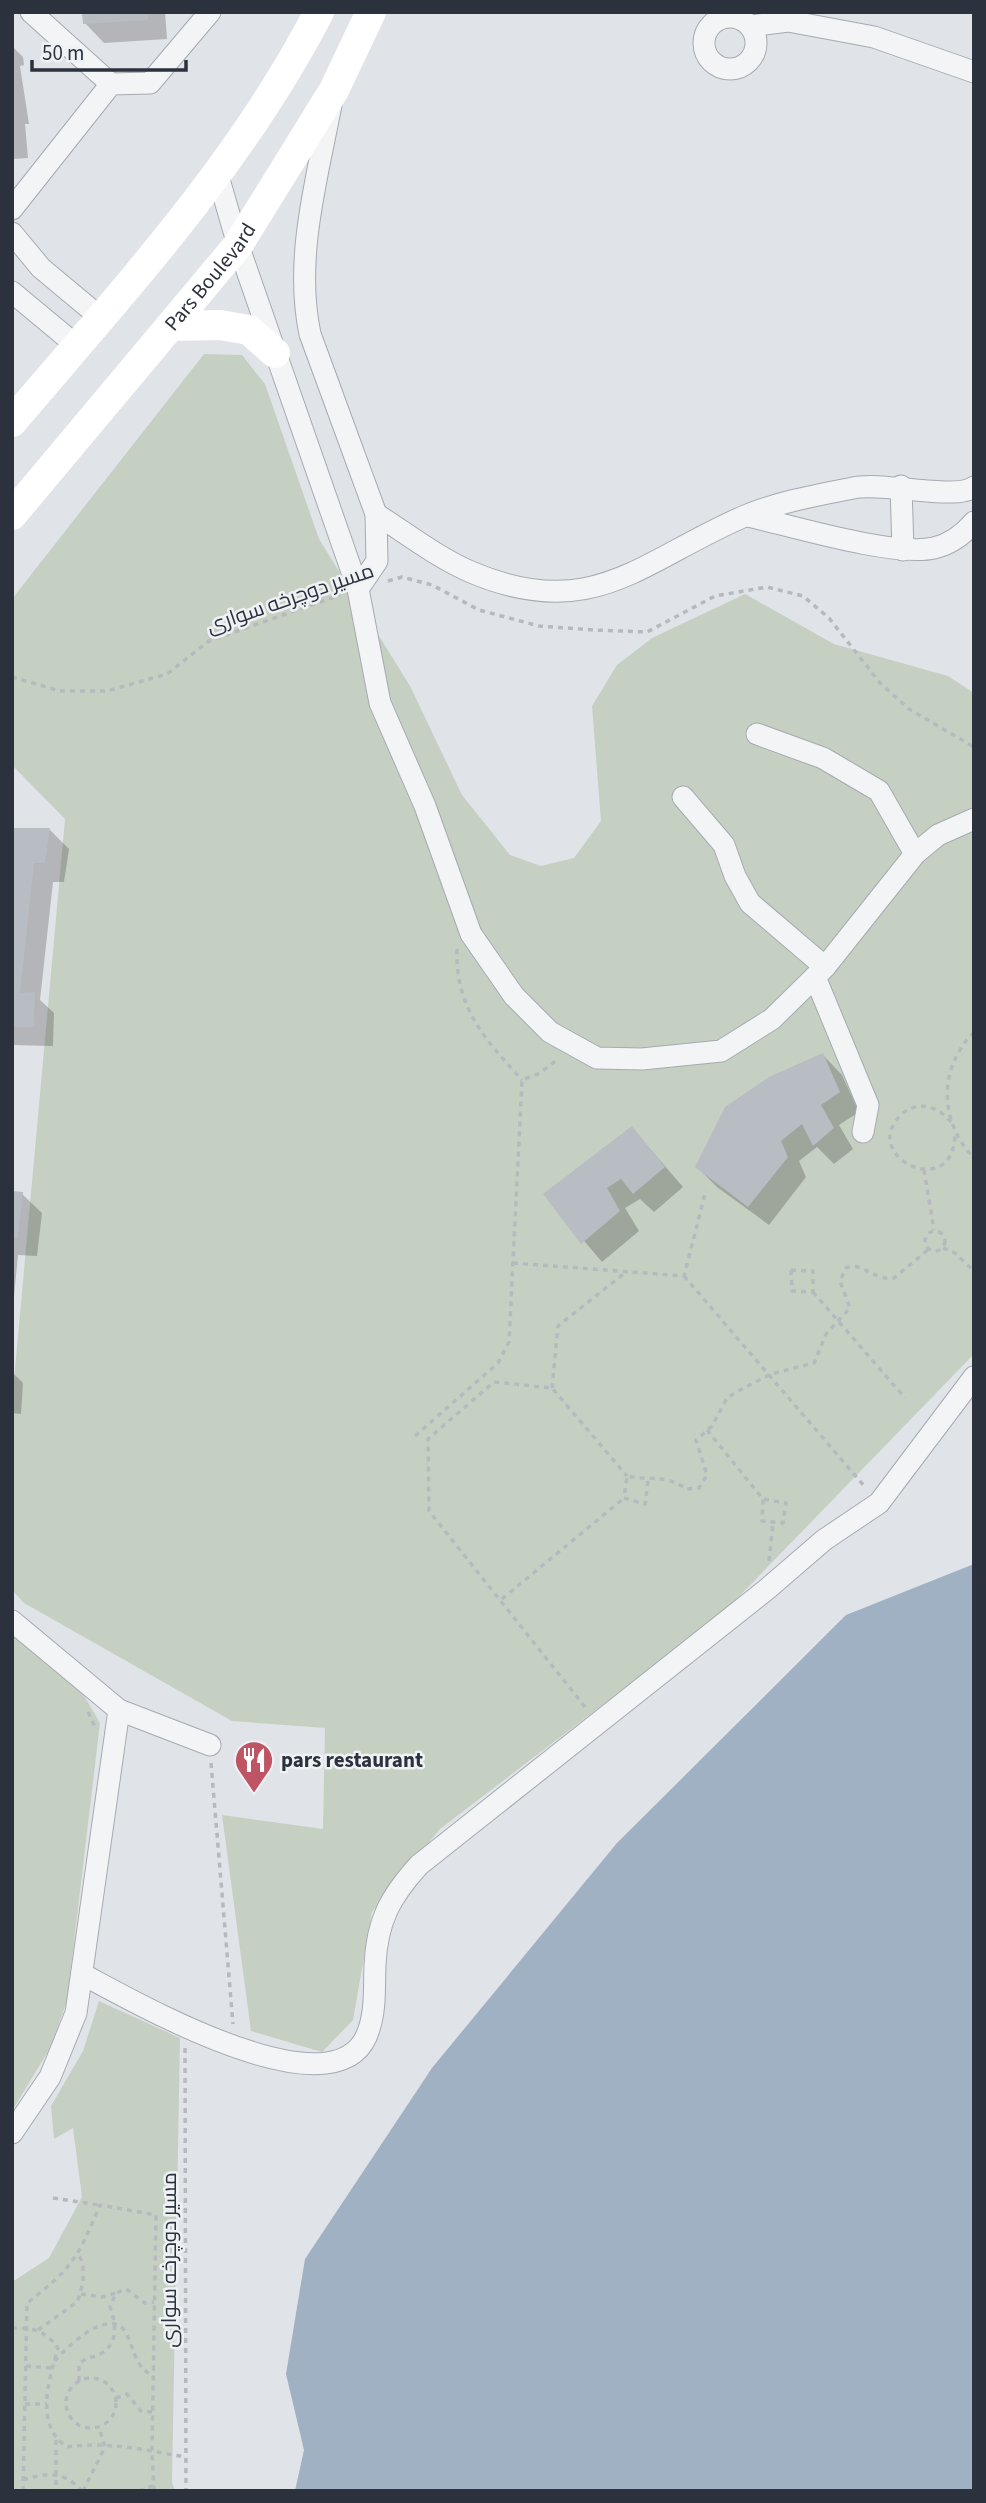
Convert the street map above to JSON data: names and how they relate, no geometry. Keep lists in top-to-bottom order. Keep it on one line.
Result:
{"streets":{"main road":["Pars Boulevard"],"path":["مسیر دوچرخه سواری"]},"places":{"restaurant":["pars restaurant"]},"scale_bar":"50 m"}
